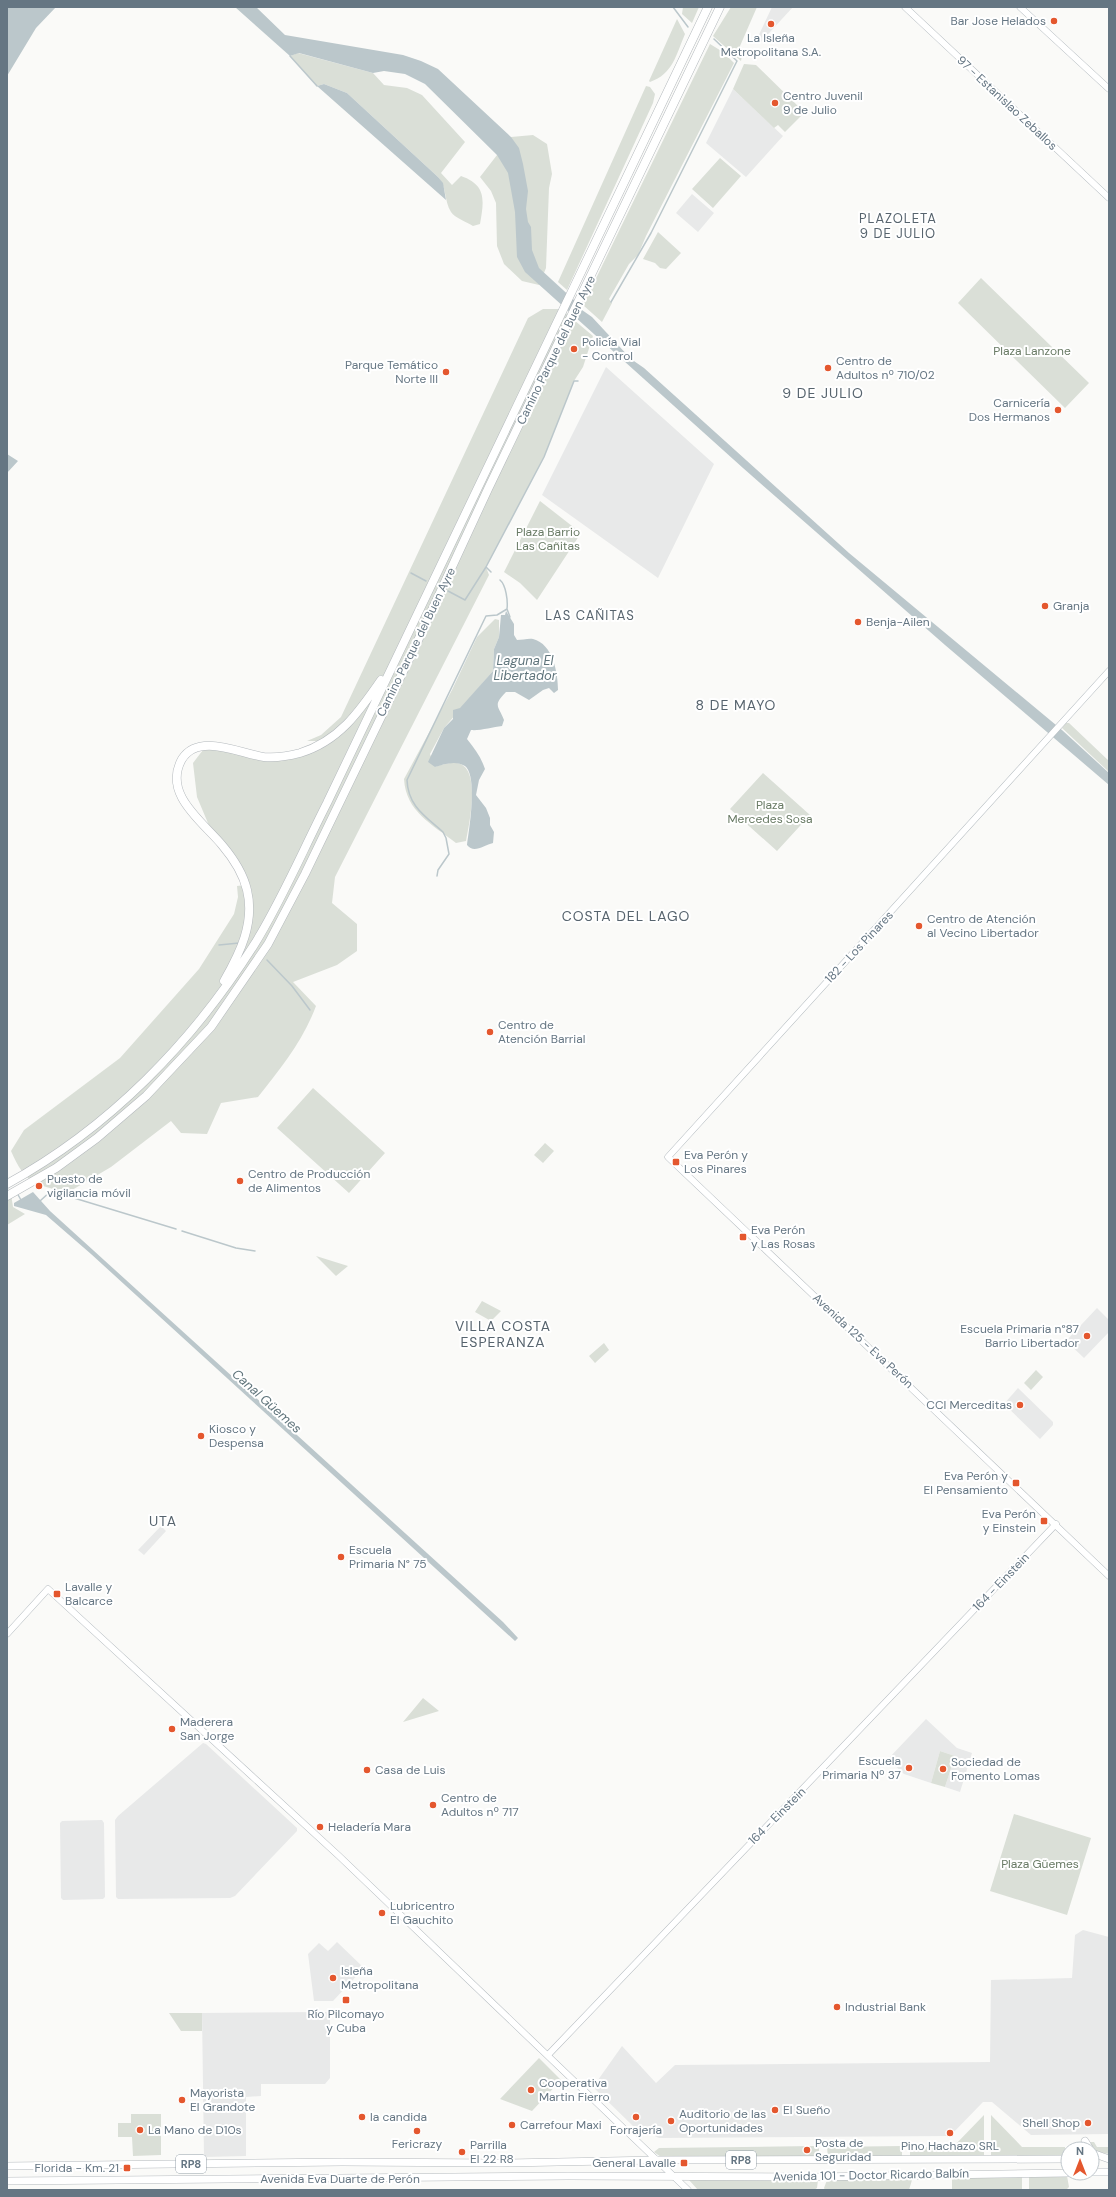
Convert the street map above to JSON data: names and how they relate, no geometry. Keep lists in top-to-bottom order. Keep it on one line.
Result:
{"streets":{"highway":["Camino Parque del Buen Ayre"],"main road":["RP8","Avenida 101 - Doctor Ricardo Balbín","Avenida Eva Duarte de Perón"],"street":["97 - Estanislao Zeballos","182 - Los Pinares","Avenida 125 - Eva Perón","164 - Einstein"]},"crossings":[["182 - Los Pinares","Avenida 125 - Eva Perón"],["Avenida 125 - Eva Perón","164 - Einstein"],["Avenida 101 - Doctor Ricardo Balbín","Avenida Eva Duarte de Perón"]],"districts":["PLAZOLETA 9 DE JULIO","9 DE JULIO","LAS CAÑITAS","8 DE MAYO","COSTA DEL LAGO","VILLA COSTA ESPERANZA","UTA"],"water":["Laguna El Libertador","Canal Güemes"],"parks":["Plaza Lanzone","Plaza Barrio Las Cañitas","Plaza Mercedes Sosa","Plaza Güemes"],"places":{"other":["Bar Jose Helados","La Isleña Metropolitana S.A.","Centro Juvenil 9 de Julio","Policía Vial - Control","Centro de Adultos nº 710/02","Parque Temático Norte III","Carnicería Dos Hermanos","Granja","Benja-Ailen","Centro de Atención al Vecino Libertador","Centro de Atención Barrial","Centro de Producción de Alimentos","Puesto de vigilancia móvil","Escuela Primaria n°87 Barrio Libertador","CCI Merceditas","Kiosco y Despensa","Escuela Primaria N° 75","Maderera San Jorge","Escuela Primaria Nº 37","Sociedad de Fomento Lomas","Casa de Luis","Centro de Adultos nº 717","Heladería Mara","Lubricentro El Gauchito","Isleña Metropolitana","Industrial Bank","Cooperativa Martin Fierro","Mayorista El Grandote","El Sueño","la candida","Forrajería","Auditorio de las Oportunidades","Shell Shop","Carrefour Maxi","La Mano de D10s","Fericrazy","Pino Hachazo SRL","Posta de Seguridad","Parrilla El 22 R8"],"transit":["Eva Perón y Los Pinares","Eva Perón y Las Rosas","Eva Perón y El Pensamiento","Eva Perón y Einstein","Lavalle y Balcarce","Río Pilcomayo y Cuba","General Lavalle","Florida - Km. 21"]},"north":"top"}
